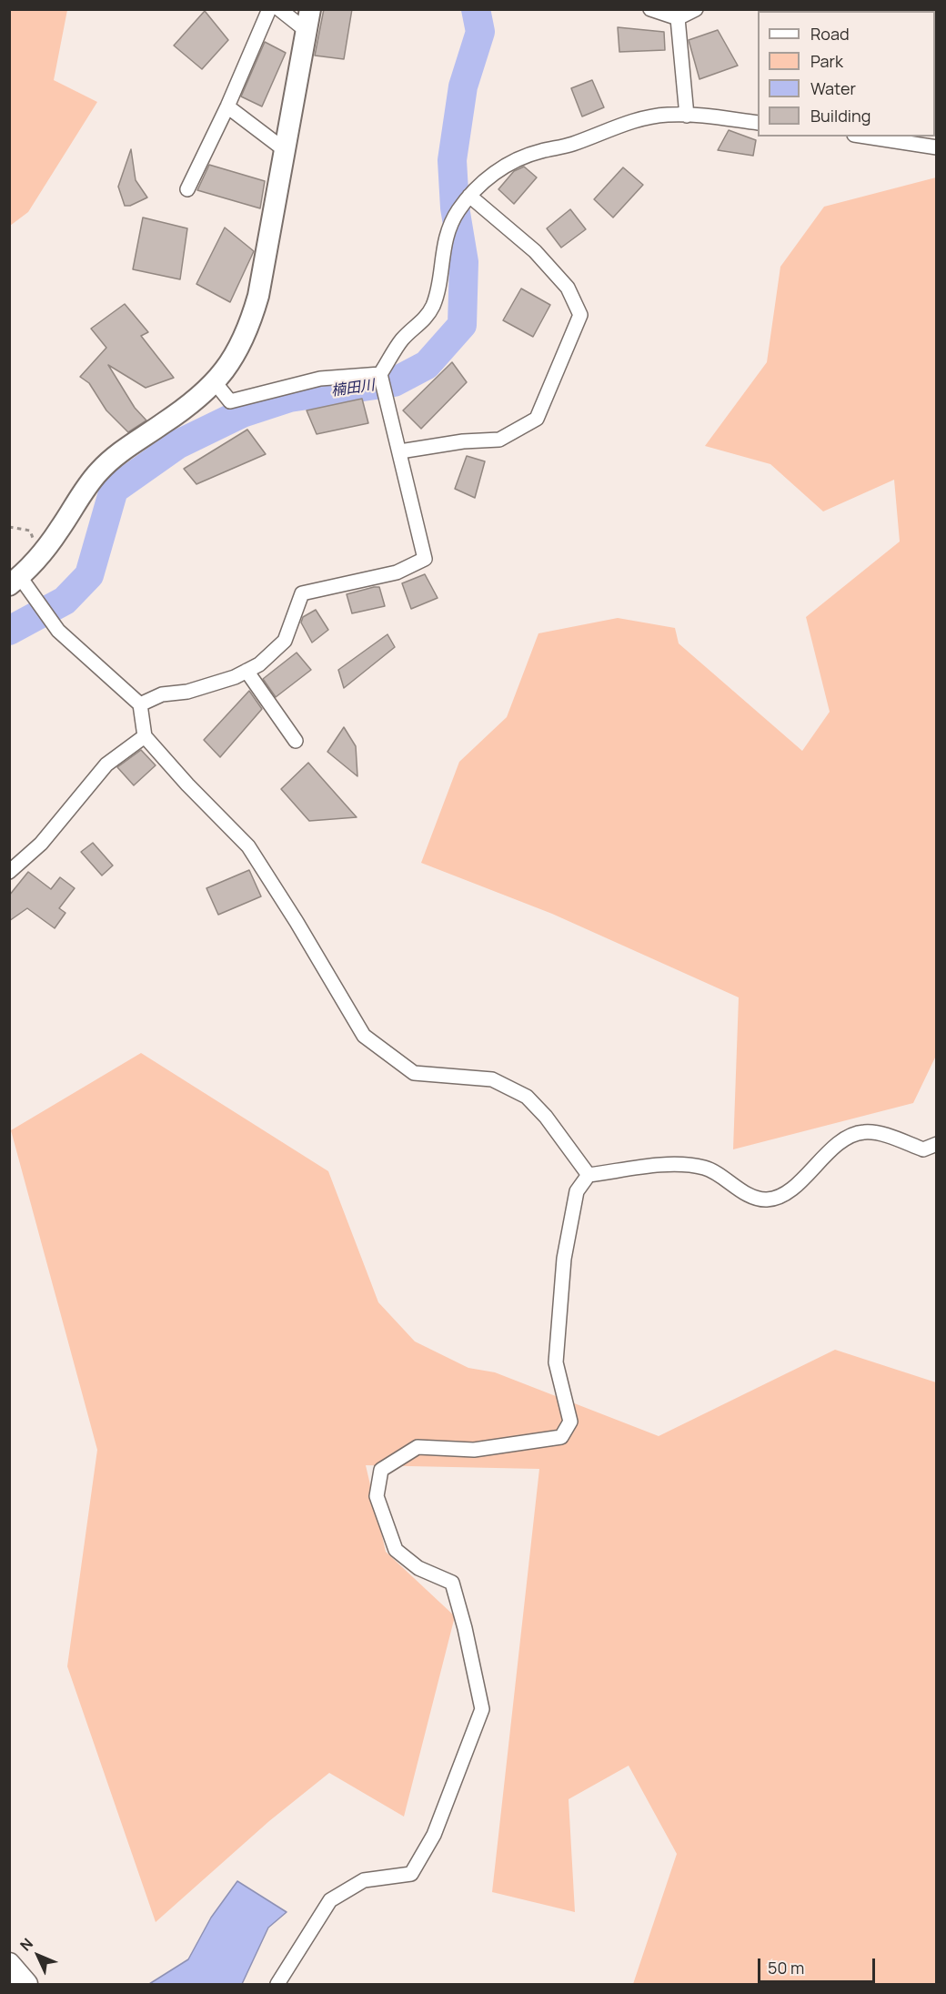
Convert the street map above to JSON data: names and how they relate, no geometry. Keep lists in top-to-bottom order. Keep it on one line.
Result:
{"water":["楠田川"],"legend":["Road","Park","Water","Building"],"scale_bar":"50 m","north":"top left"}
